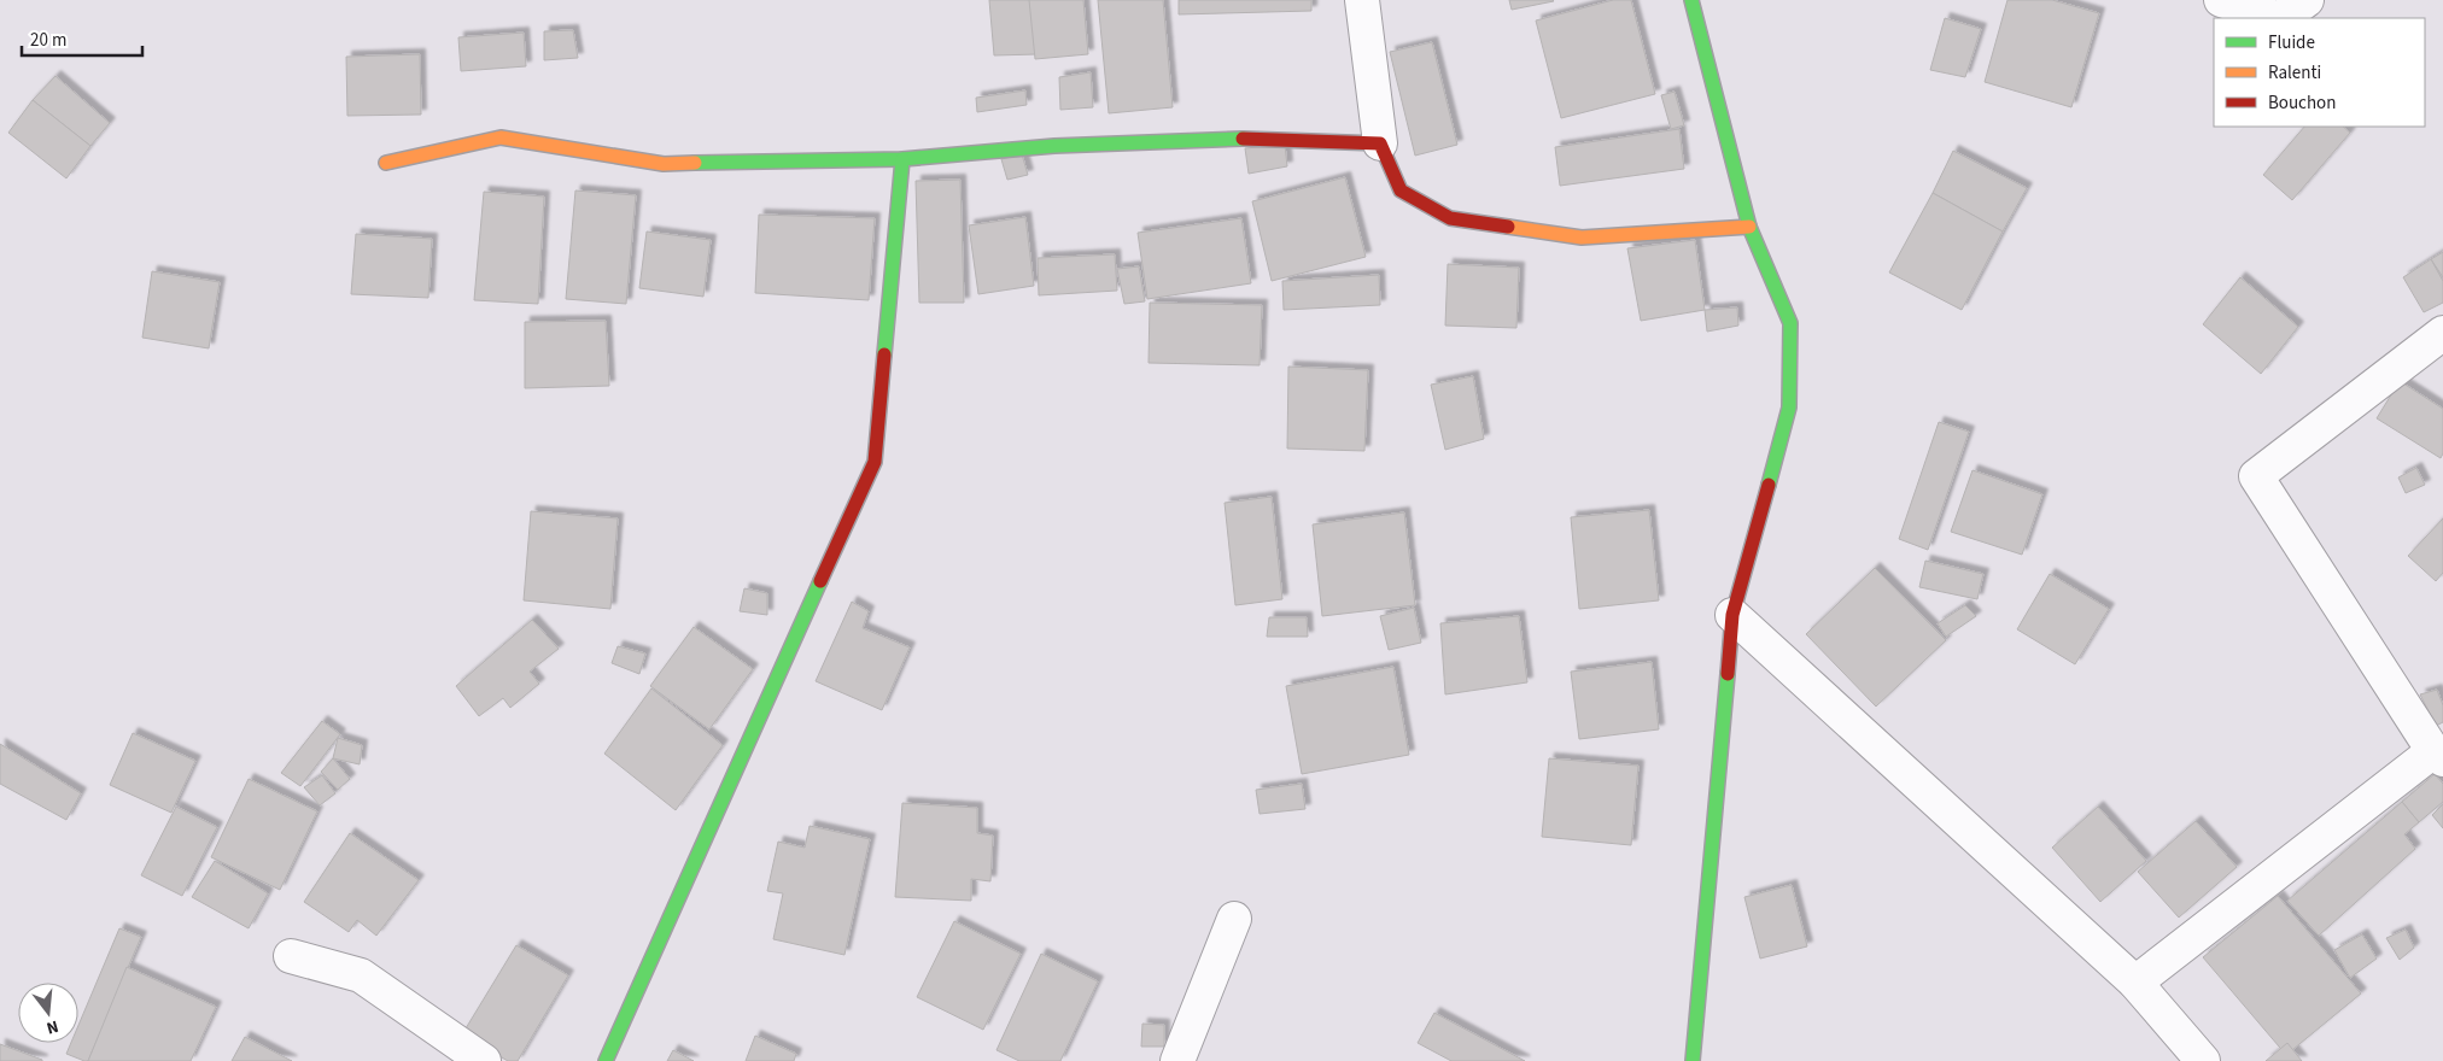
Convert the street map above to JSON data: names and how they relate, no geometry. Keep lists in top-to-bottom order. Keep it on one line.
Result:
{"legend":["Fluide","Ralenti","Bouchon"],"scale_bar":"20 m","north":"bottom"}
